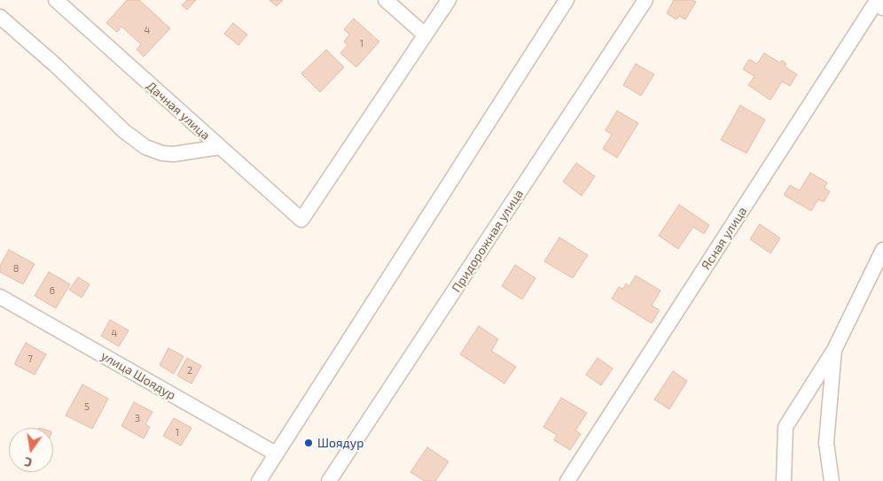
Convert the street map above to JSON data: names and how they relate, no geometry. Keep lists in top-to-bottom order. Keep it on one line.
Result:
{"streets":{"street":["Дачная улица","Ясная улица","Придорожная улица","улица Шоядур"]},"places":["Шоядур"],"house_numbers":["4","1","8","6","4","7","2","5","3","1"],"north":"bottom"}
